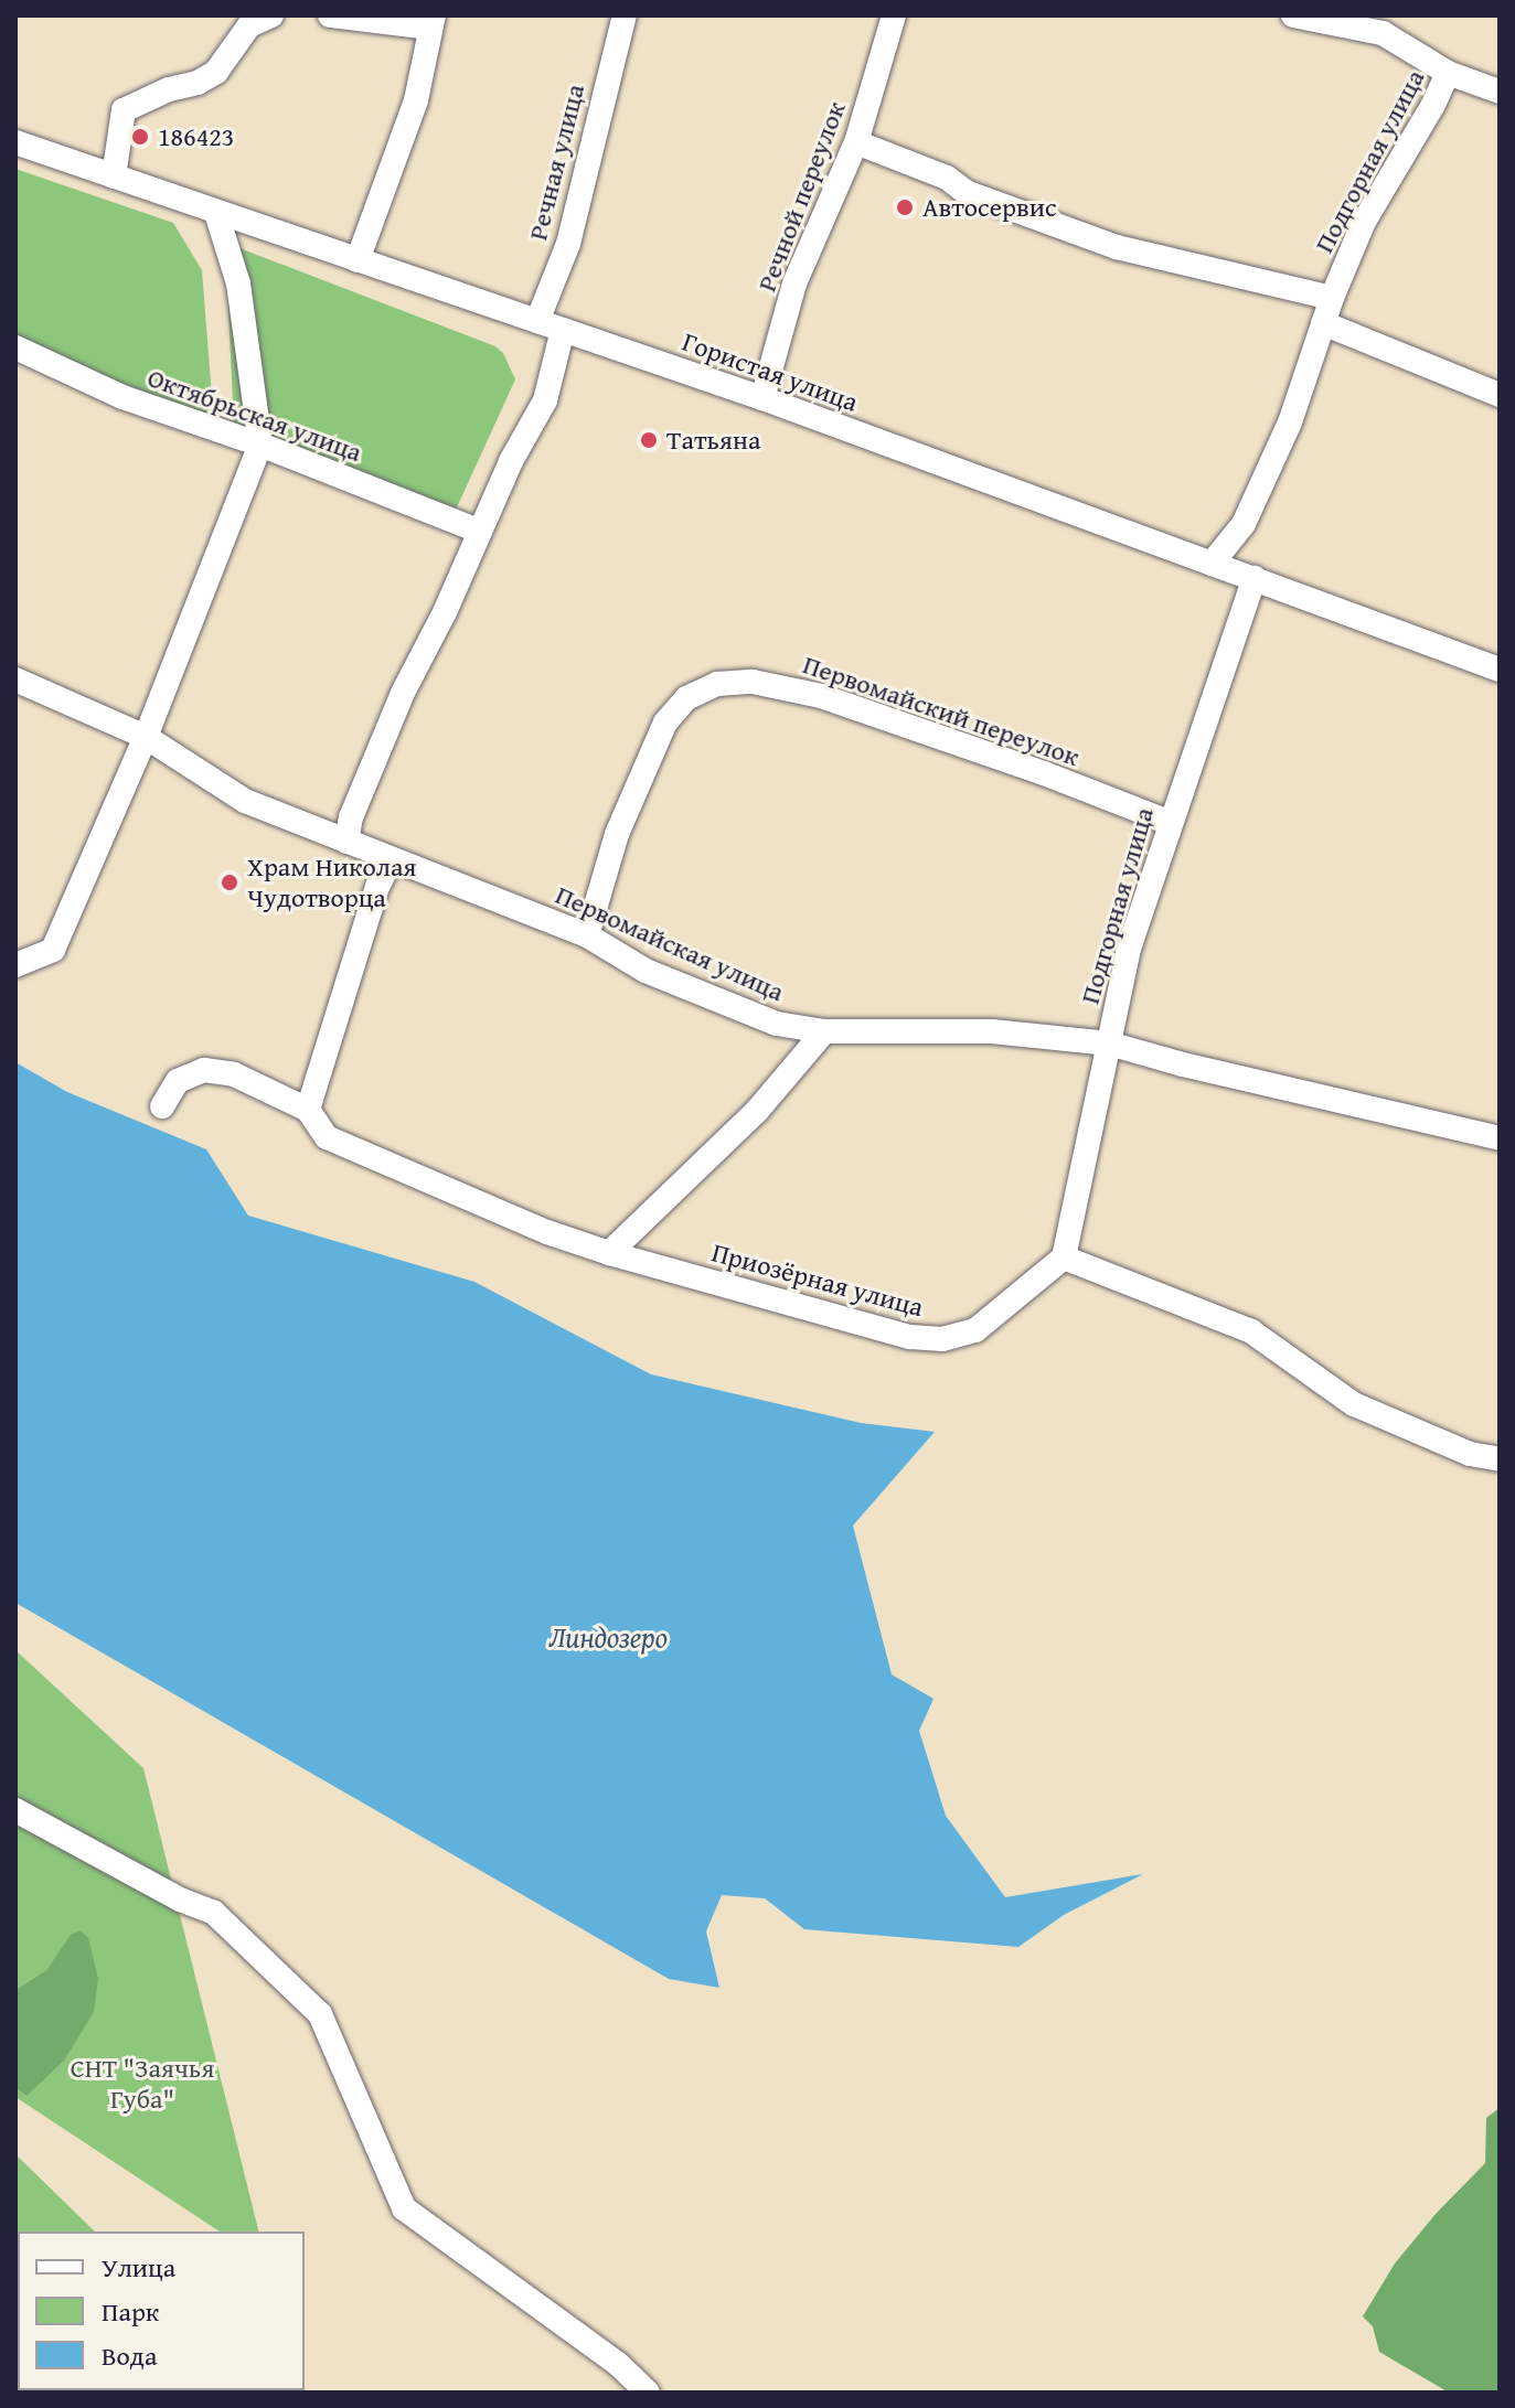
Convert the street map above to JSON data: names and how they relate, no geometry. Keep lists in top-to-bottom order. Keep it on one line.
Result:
{"streets":{"street":["Подгорная улица","Речная улица","Речной переулок","Гористая улица","Октябрьская улица","Первомайский переулок","Первомайская улица","Приозёрная улица"]},"crossings":[["Подгорная улица","Гористая улица"],["Подгорная улица","Первомайский переулок"],["Подгорная улица","Первомайская улица"],["Подгорная улица","Приозёрная улица"],["Речная улица","Гористая улица"],["Речной переулок","Гористая улица"],["Первомайский переулок","Первомайская улица"]],"water":["Линдозеро"],"parks":["СНТ \"Заячья Губа\""],"places":["186423","Автосервис","Татьяна","Храм Николая Чудотворца"],"legend":["Улица","Парк","Вода"]}
